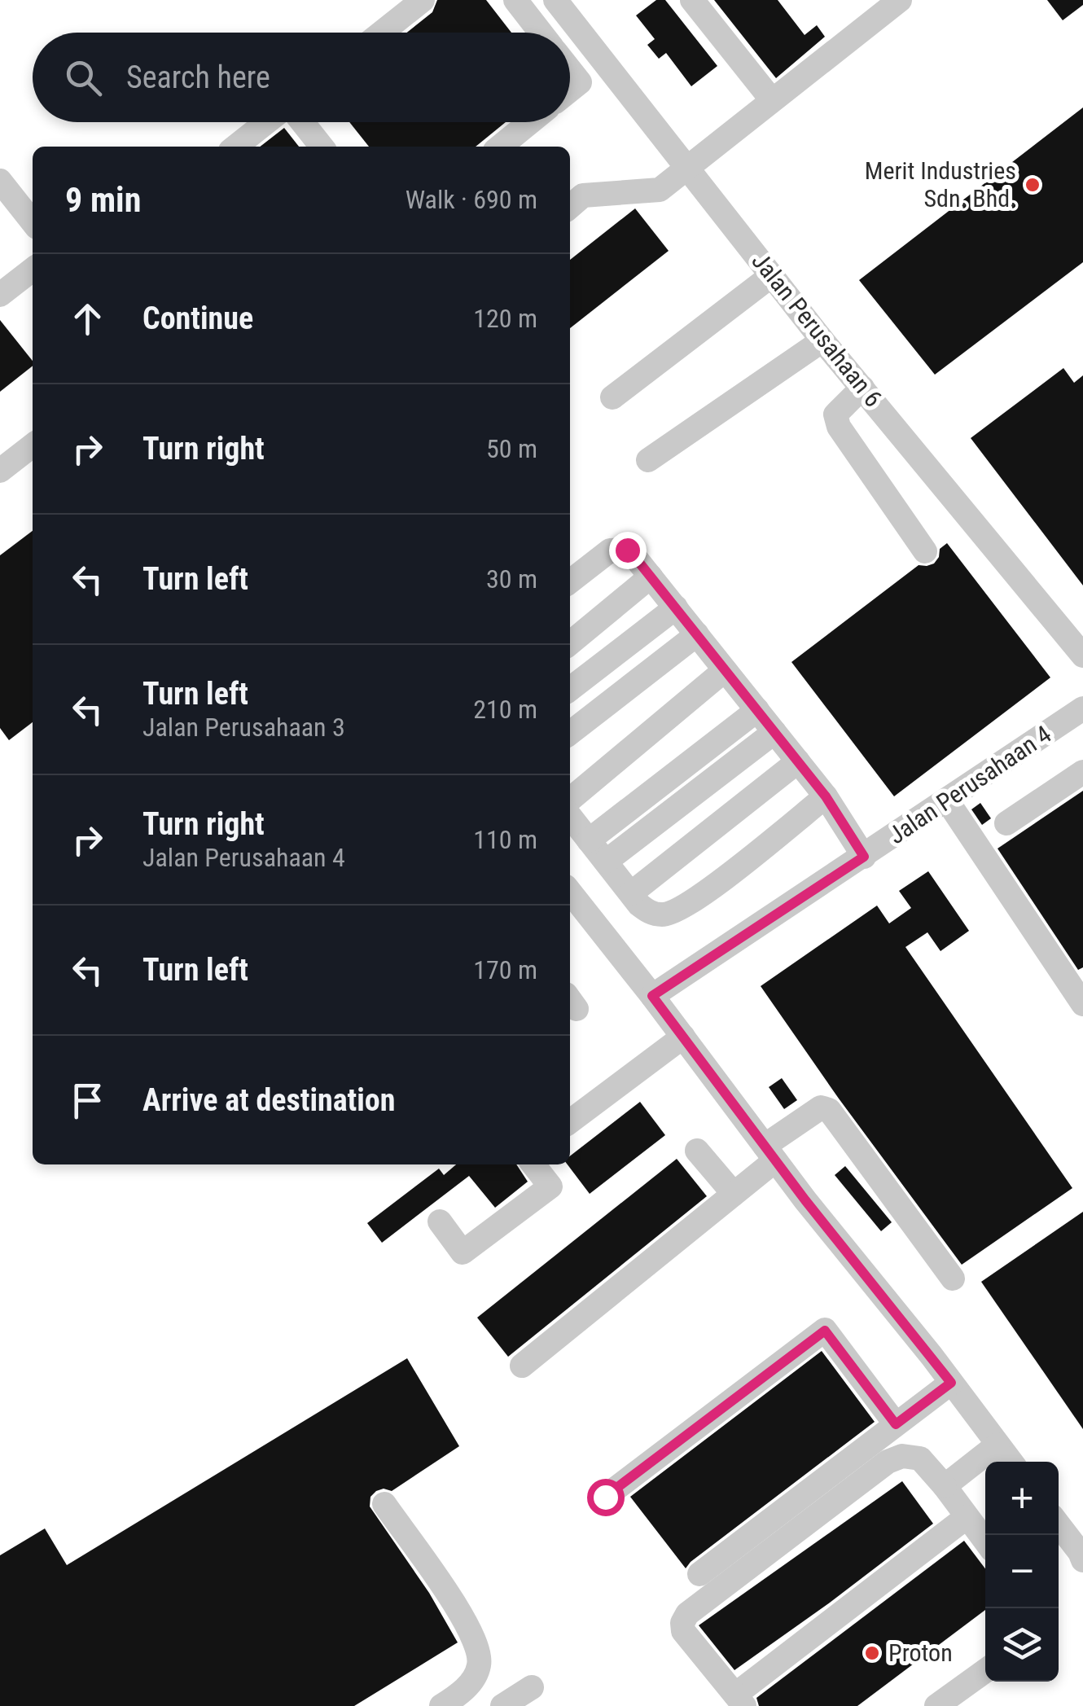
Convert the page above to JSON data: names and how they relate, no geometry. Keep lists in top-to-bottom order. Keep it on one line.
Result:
{"streets":{"street":["Jalan Perusahaan 6","Jalan Perusahaan 4"]},"places":["Merit Industries Sdn. Bhd.","Proton"],"page":{"search":"Search here","heading":["9 min","Walk · 690 m"],"list":[["Continue","120 m"],["Turn right","50 m"],["Turn left","30 m"],["Turn left","Jalan Perusahaan 3","210 m"],["Turn right","Jalan Perusahaan 4","110 m"],["Turn left","170 m"],"Arrive at destination"],"map_buttons":["+","−"]}}
